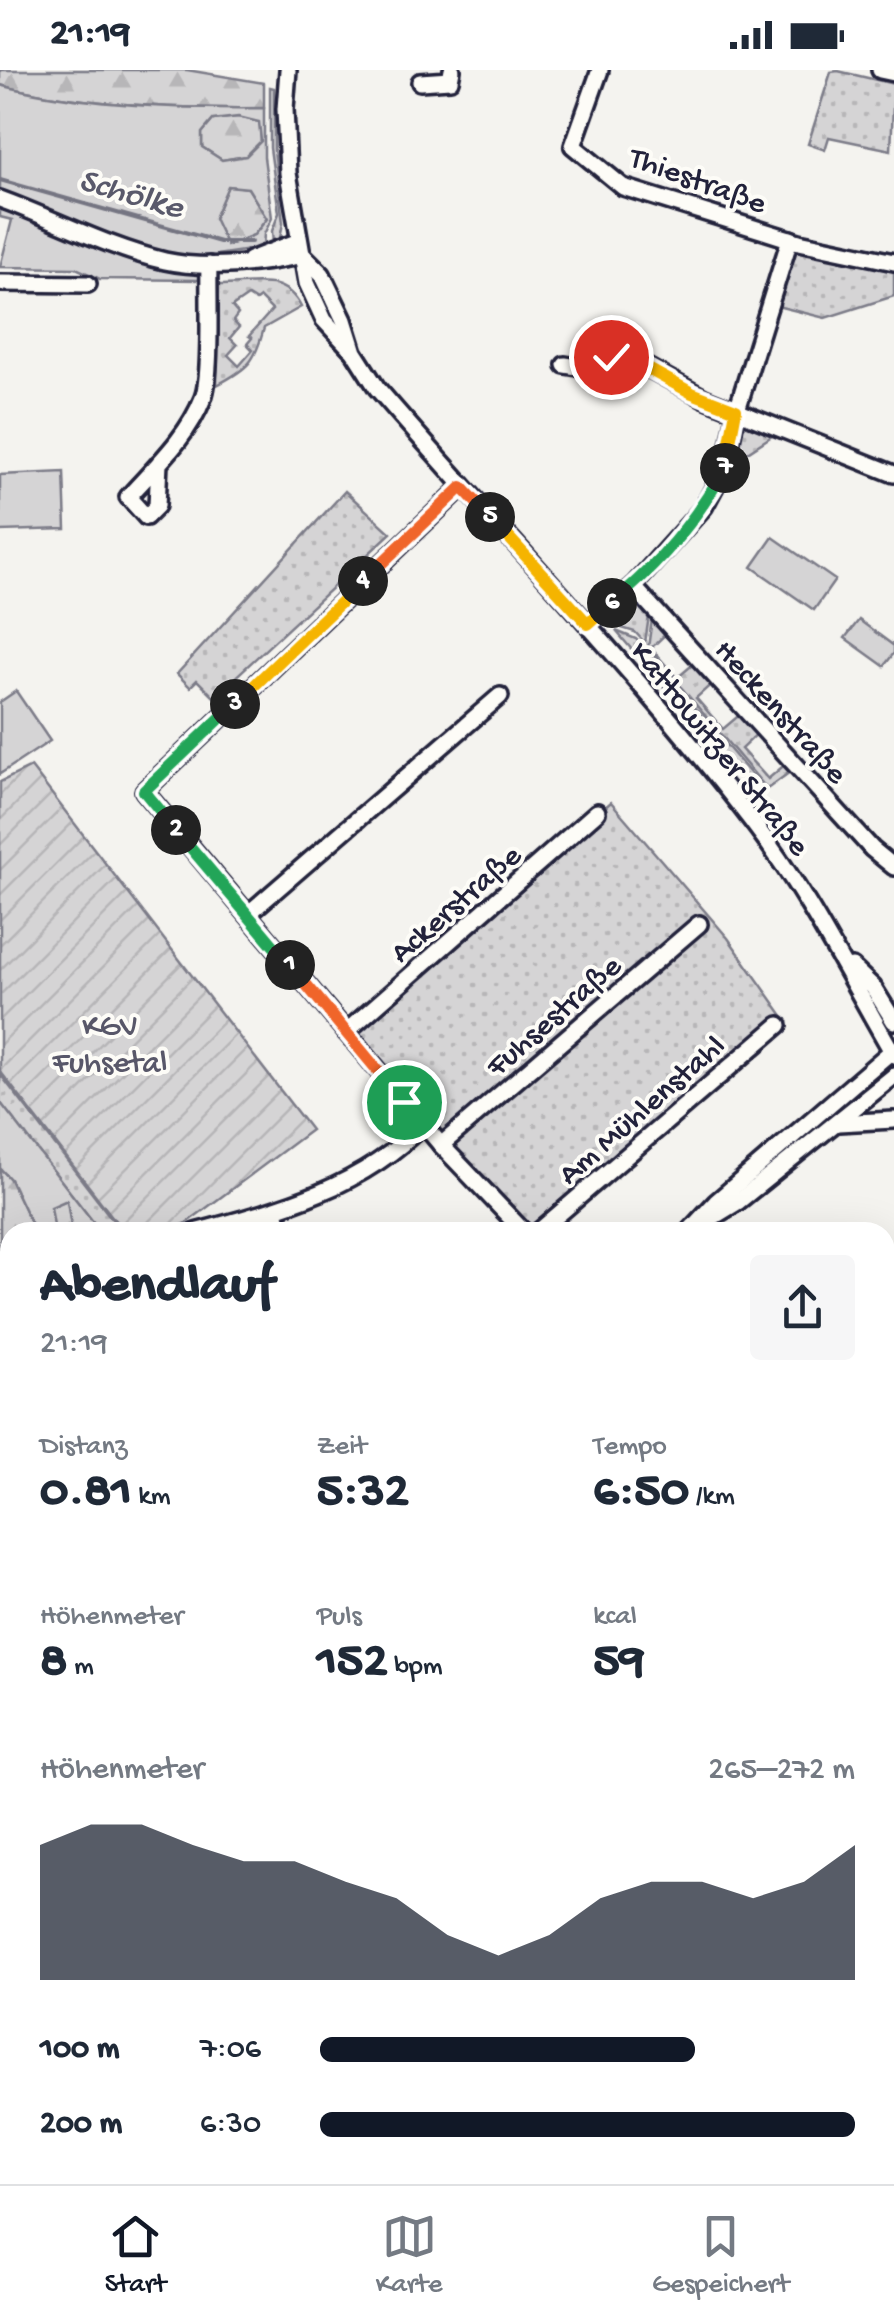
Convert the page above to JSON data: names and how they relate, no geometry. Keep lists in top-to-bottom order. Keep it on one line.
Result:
{"streets":{"street":["Thiestraße","Heckenstraße","Kattowitzer Straße","Ackerstraße","Fuhsestraße","Am Mühlenstahl"]},"water":["Schölke"],"parks":["KGV Fuhsetal"],"page":{"status":"21:19","pins":["7","5","4","6","3","2","1"],"heading":["Abendlauf","21:19"],"stats":[["Distanz","0.81 km"],["Zeit","5:32"],["Tempo","6:50 /km"],["Höhenmeter","8 m"],["Puls","152 bpm"],["kcal","59"]],"chart":["Höhenmeter","265–272 m"],"list":[{"name":"100 m","note":"7:06"},{"name":"200 m","note":"6:30"}],"tabs":["Start","Karte","Gespeichert"]}}
